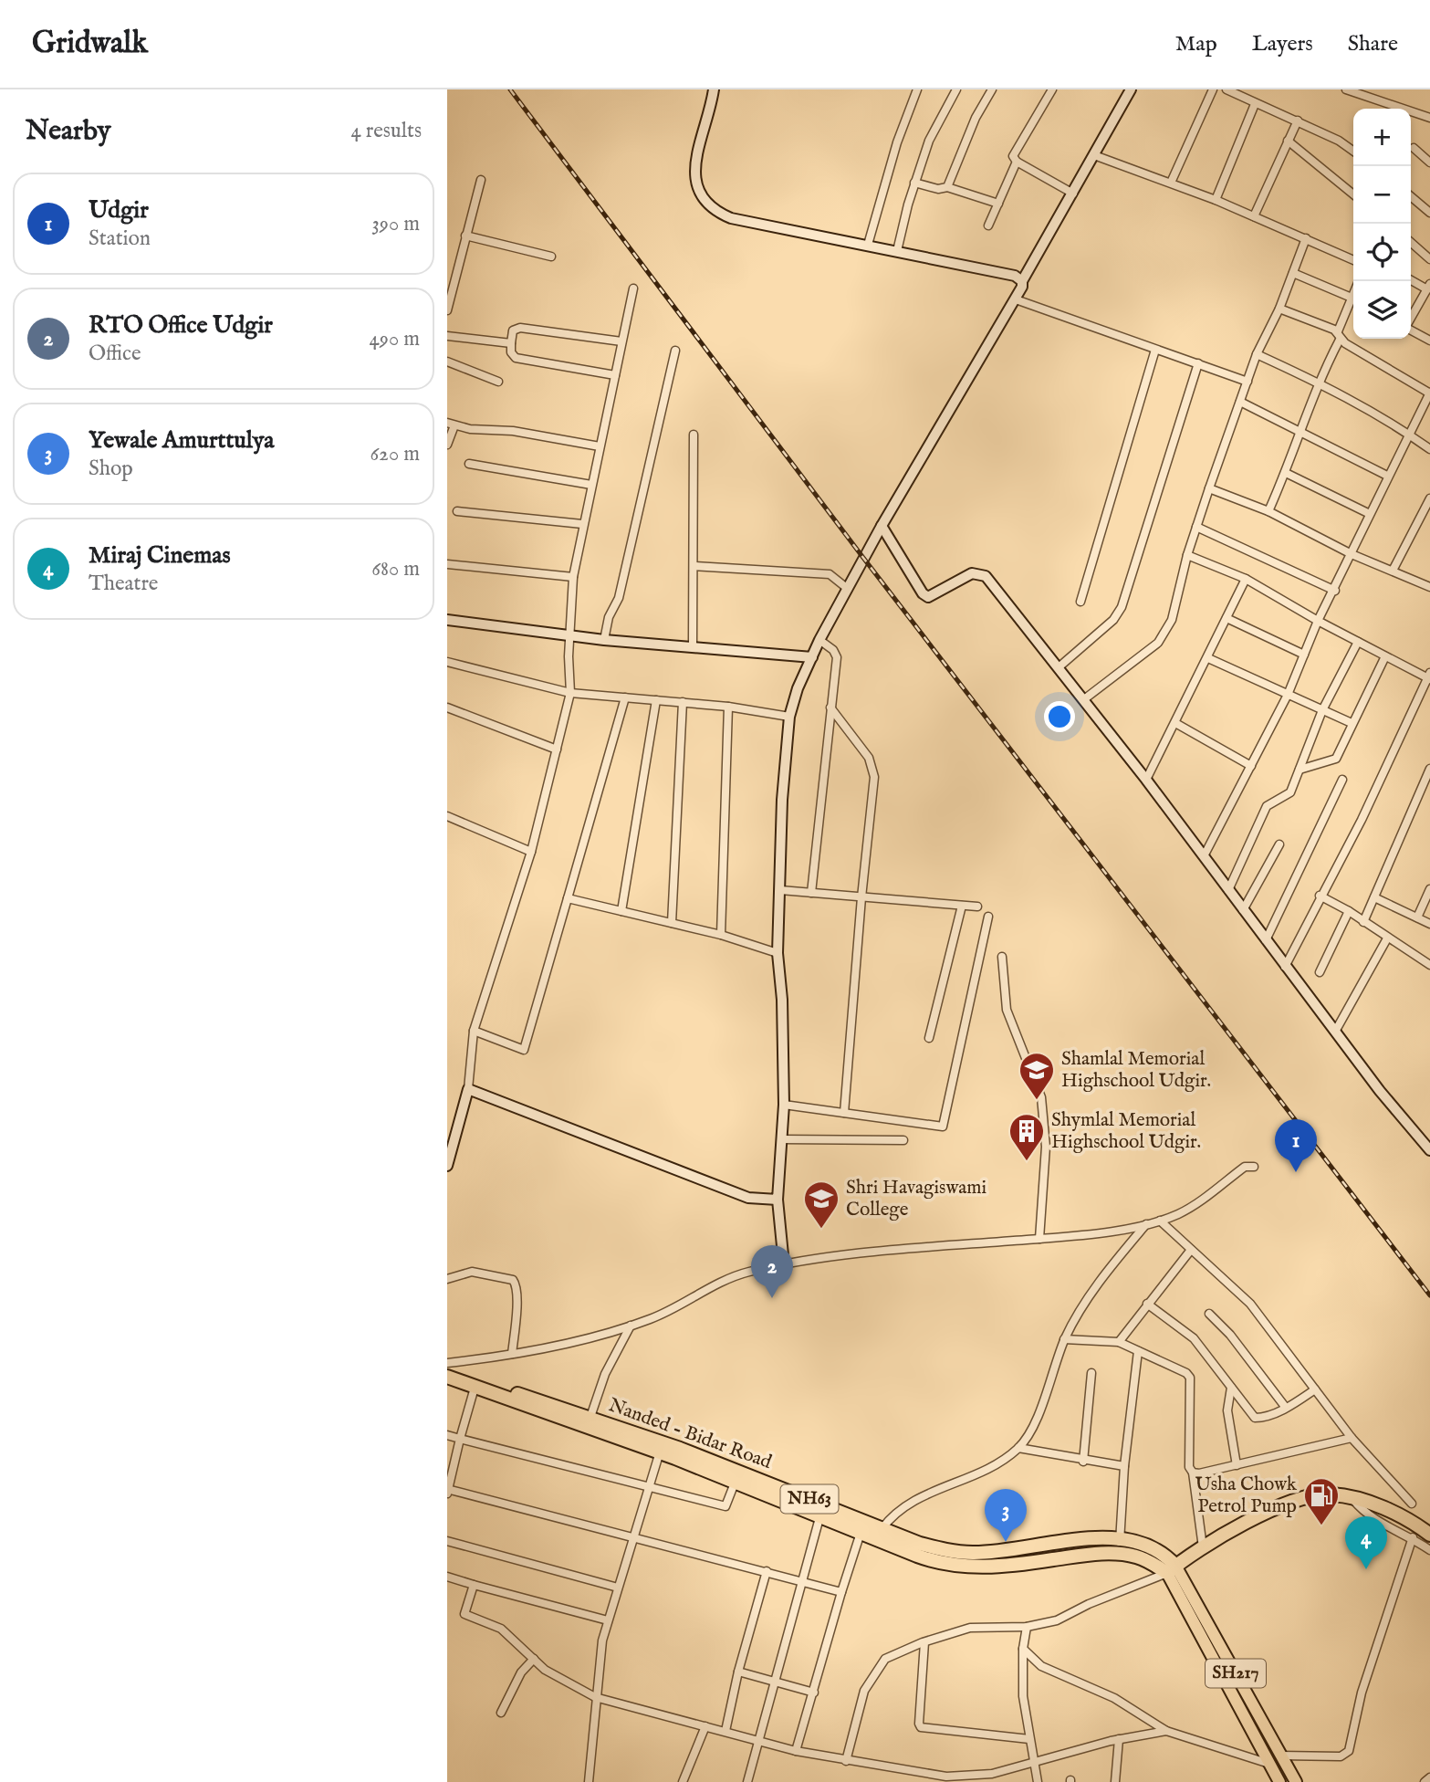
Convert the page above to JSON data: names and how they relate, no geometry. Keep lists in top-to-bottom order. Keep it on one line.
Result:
{"streets":{"highway":["Nanded - Bidar Road","NH63"],"main road":["SH217"]},"places":{"school or university":["Shamlal Memorial Highschool Udgir.","Shri Havagiswami College"],"building":["Shymlal Memorial Highschool Udgir."],"fuel station":["Usha Chowk Petrol Pump"]},"page":{"header":"Gridwalk","nav":["Map","Layers","Share"],"heading":["Nearby","4 results"],"map_buttons":["+","−"],"list":[{"mark":"1","name":"Udgir","note":"Station","value":"390 m"},{"mark":"2","name":"RTO Office Udgir","note":"Office","value":"490 m"},{"mark":"3","name":"Yewale Amurttulya","note":"Shop","value":"620 m"},{"mark":"4","name":"Miraj Cinemas","note":"Theatre","value":"680 m"}],"pins":["1","2","3","4"]}}
